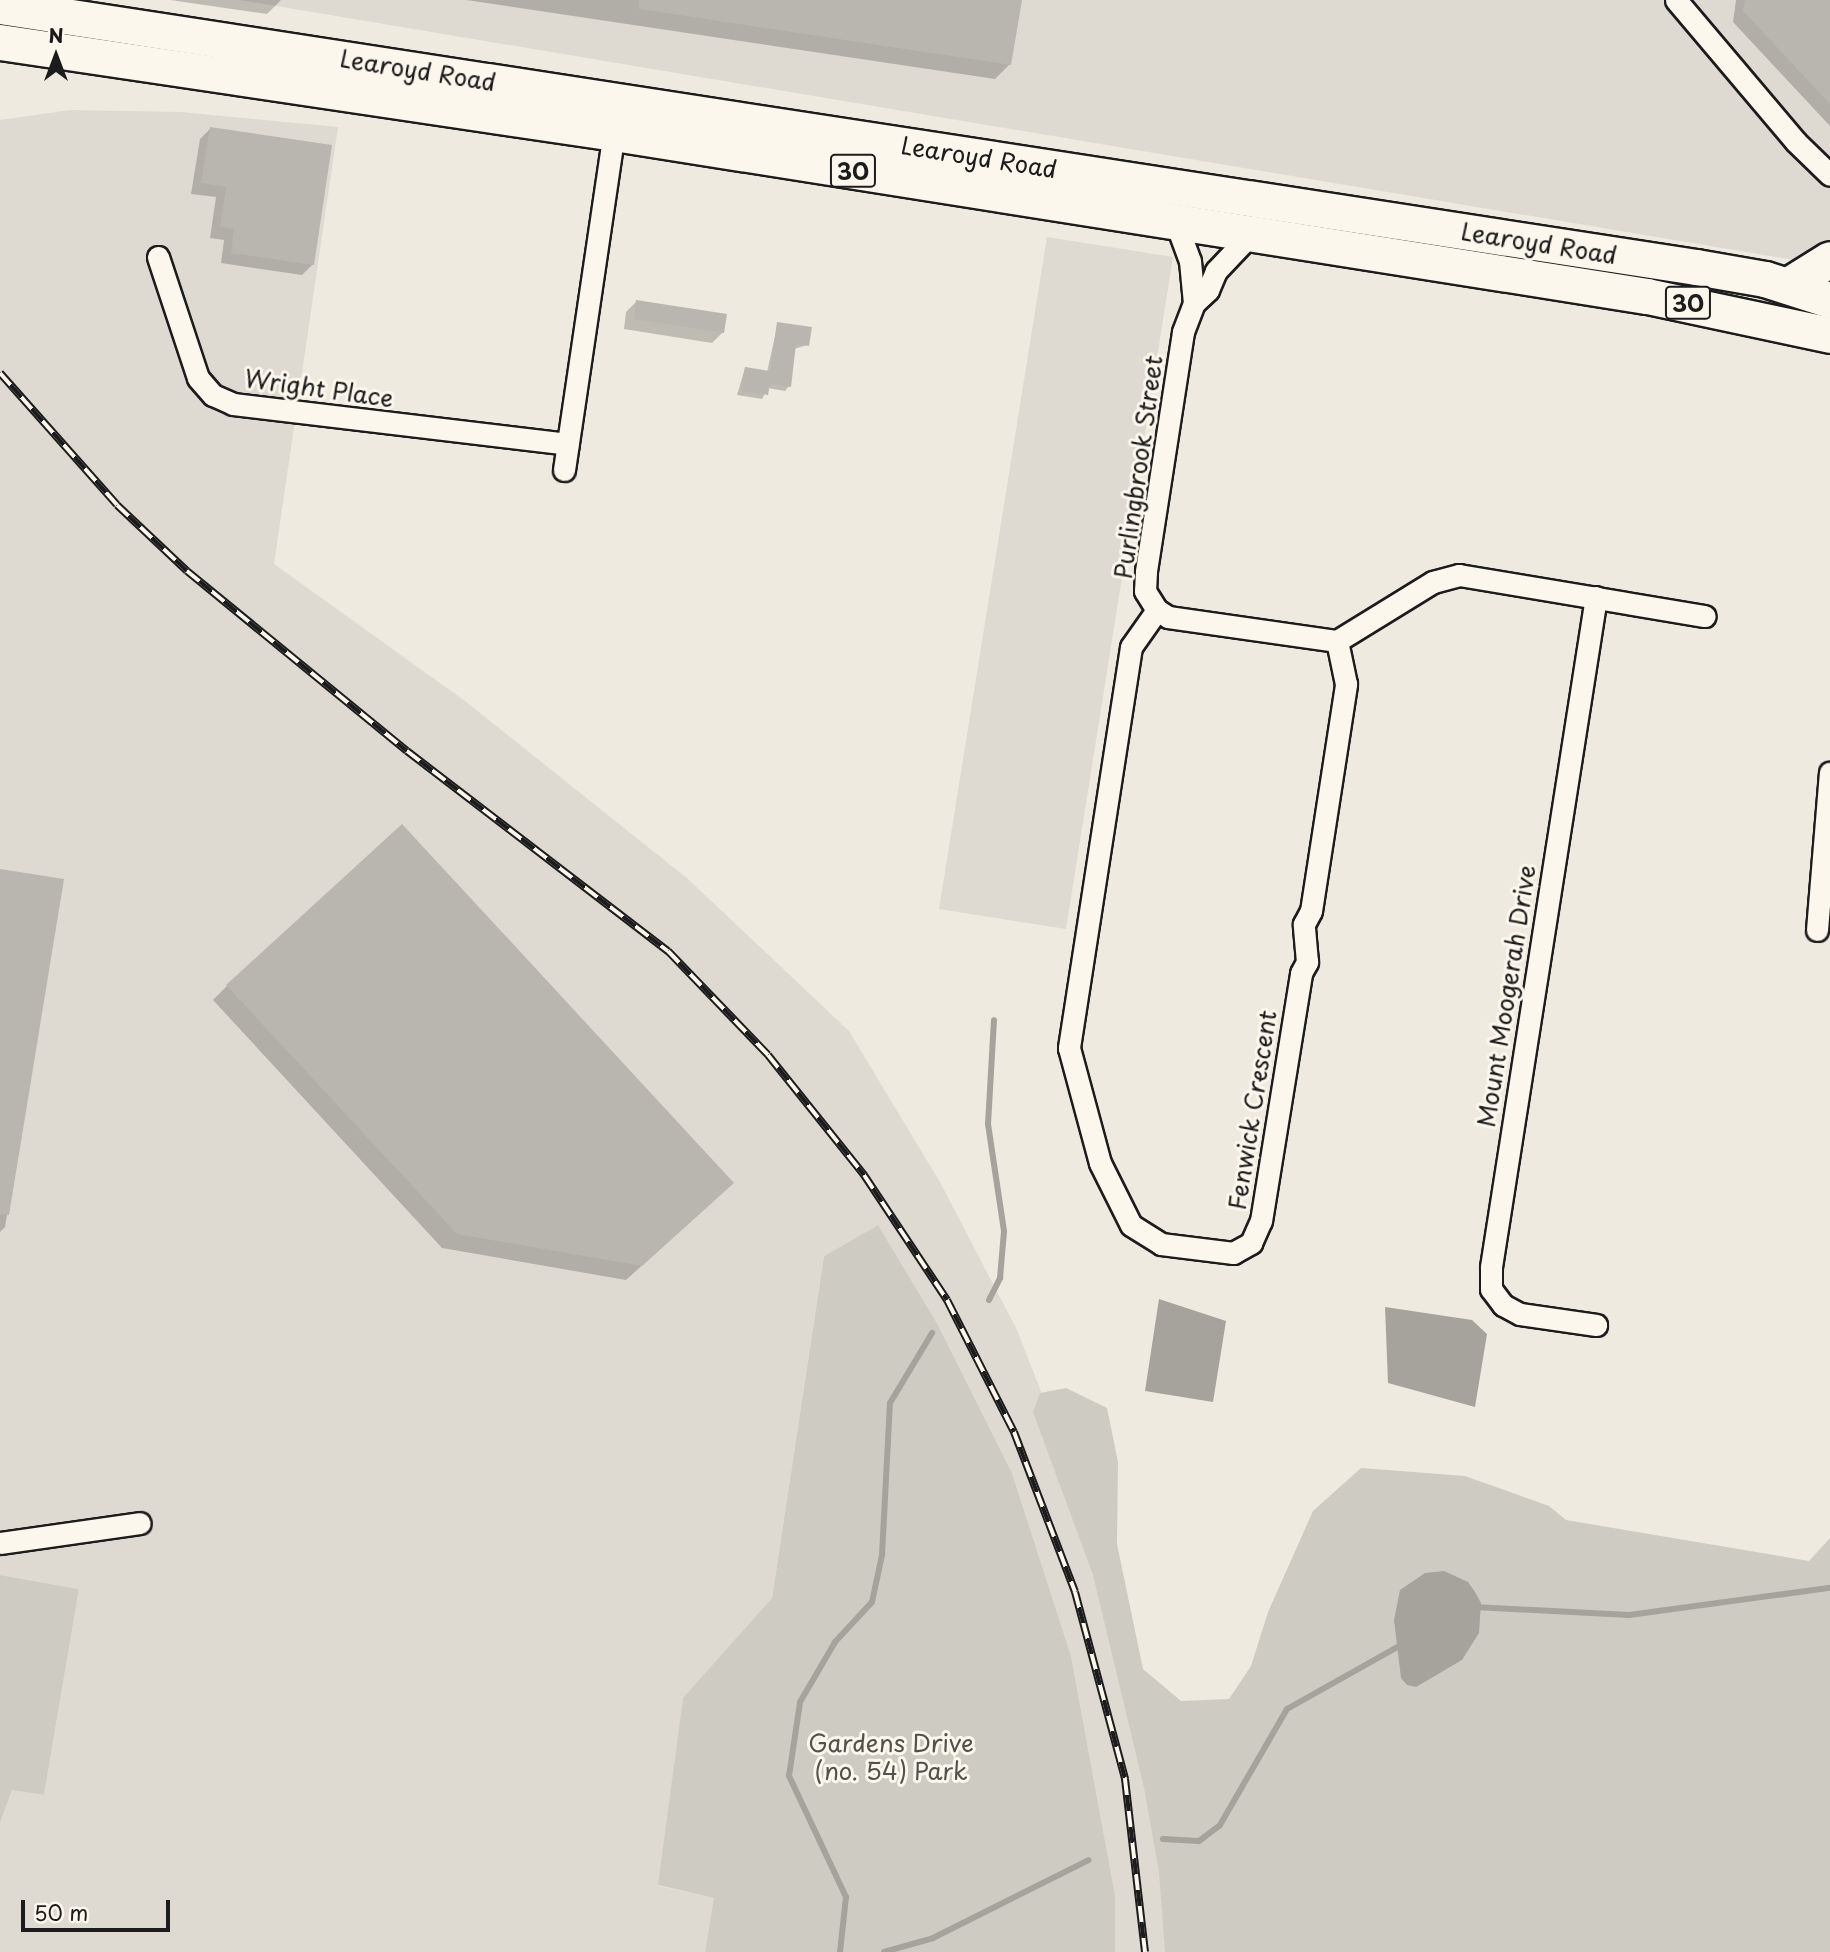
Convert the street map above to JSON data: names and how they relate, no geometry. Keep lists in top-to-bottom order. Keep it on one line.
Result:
{"streets":{"main road":["Learoyd Road","30"],"street":["Wright Place","Purlingbrook Street","Mount Moogerah Drive","Fenwick Crescent"]},"crossings":[["Learoyd Road","Purlingbrook Street"],["Purlingbrook Street","Fenwick Crescent"]],"parks":["Gardens Drive (no. 54) Park"],"scale_bar":"50 m","north":"top"}
